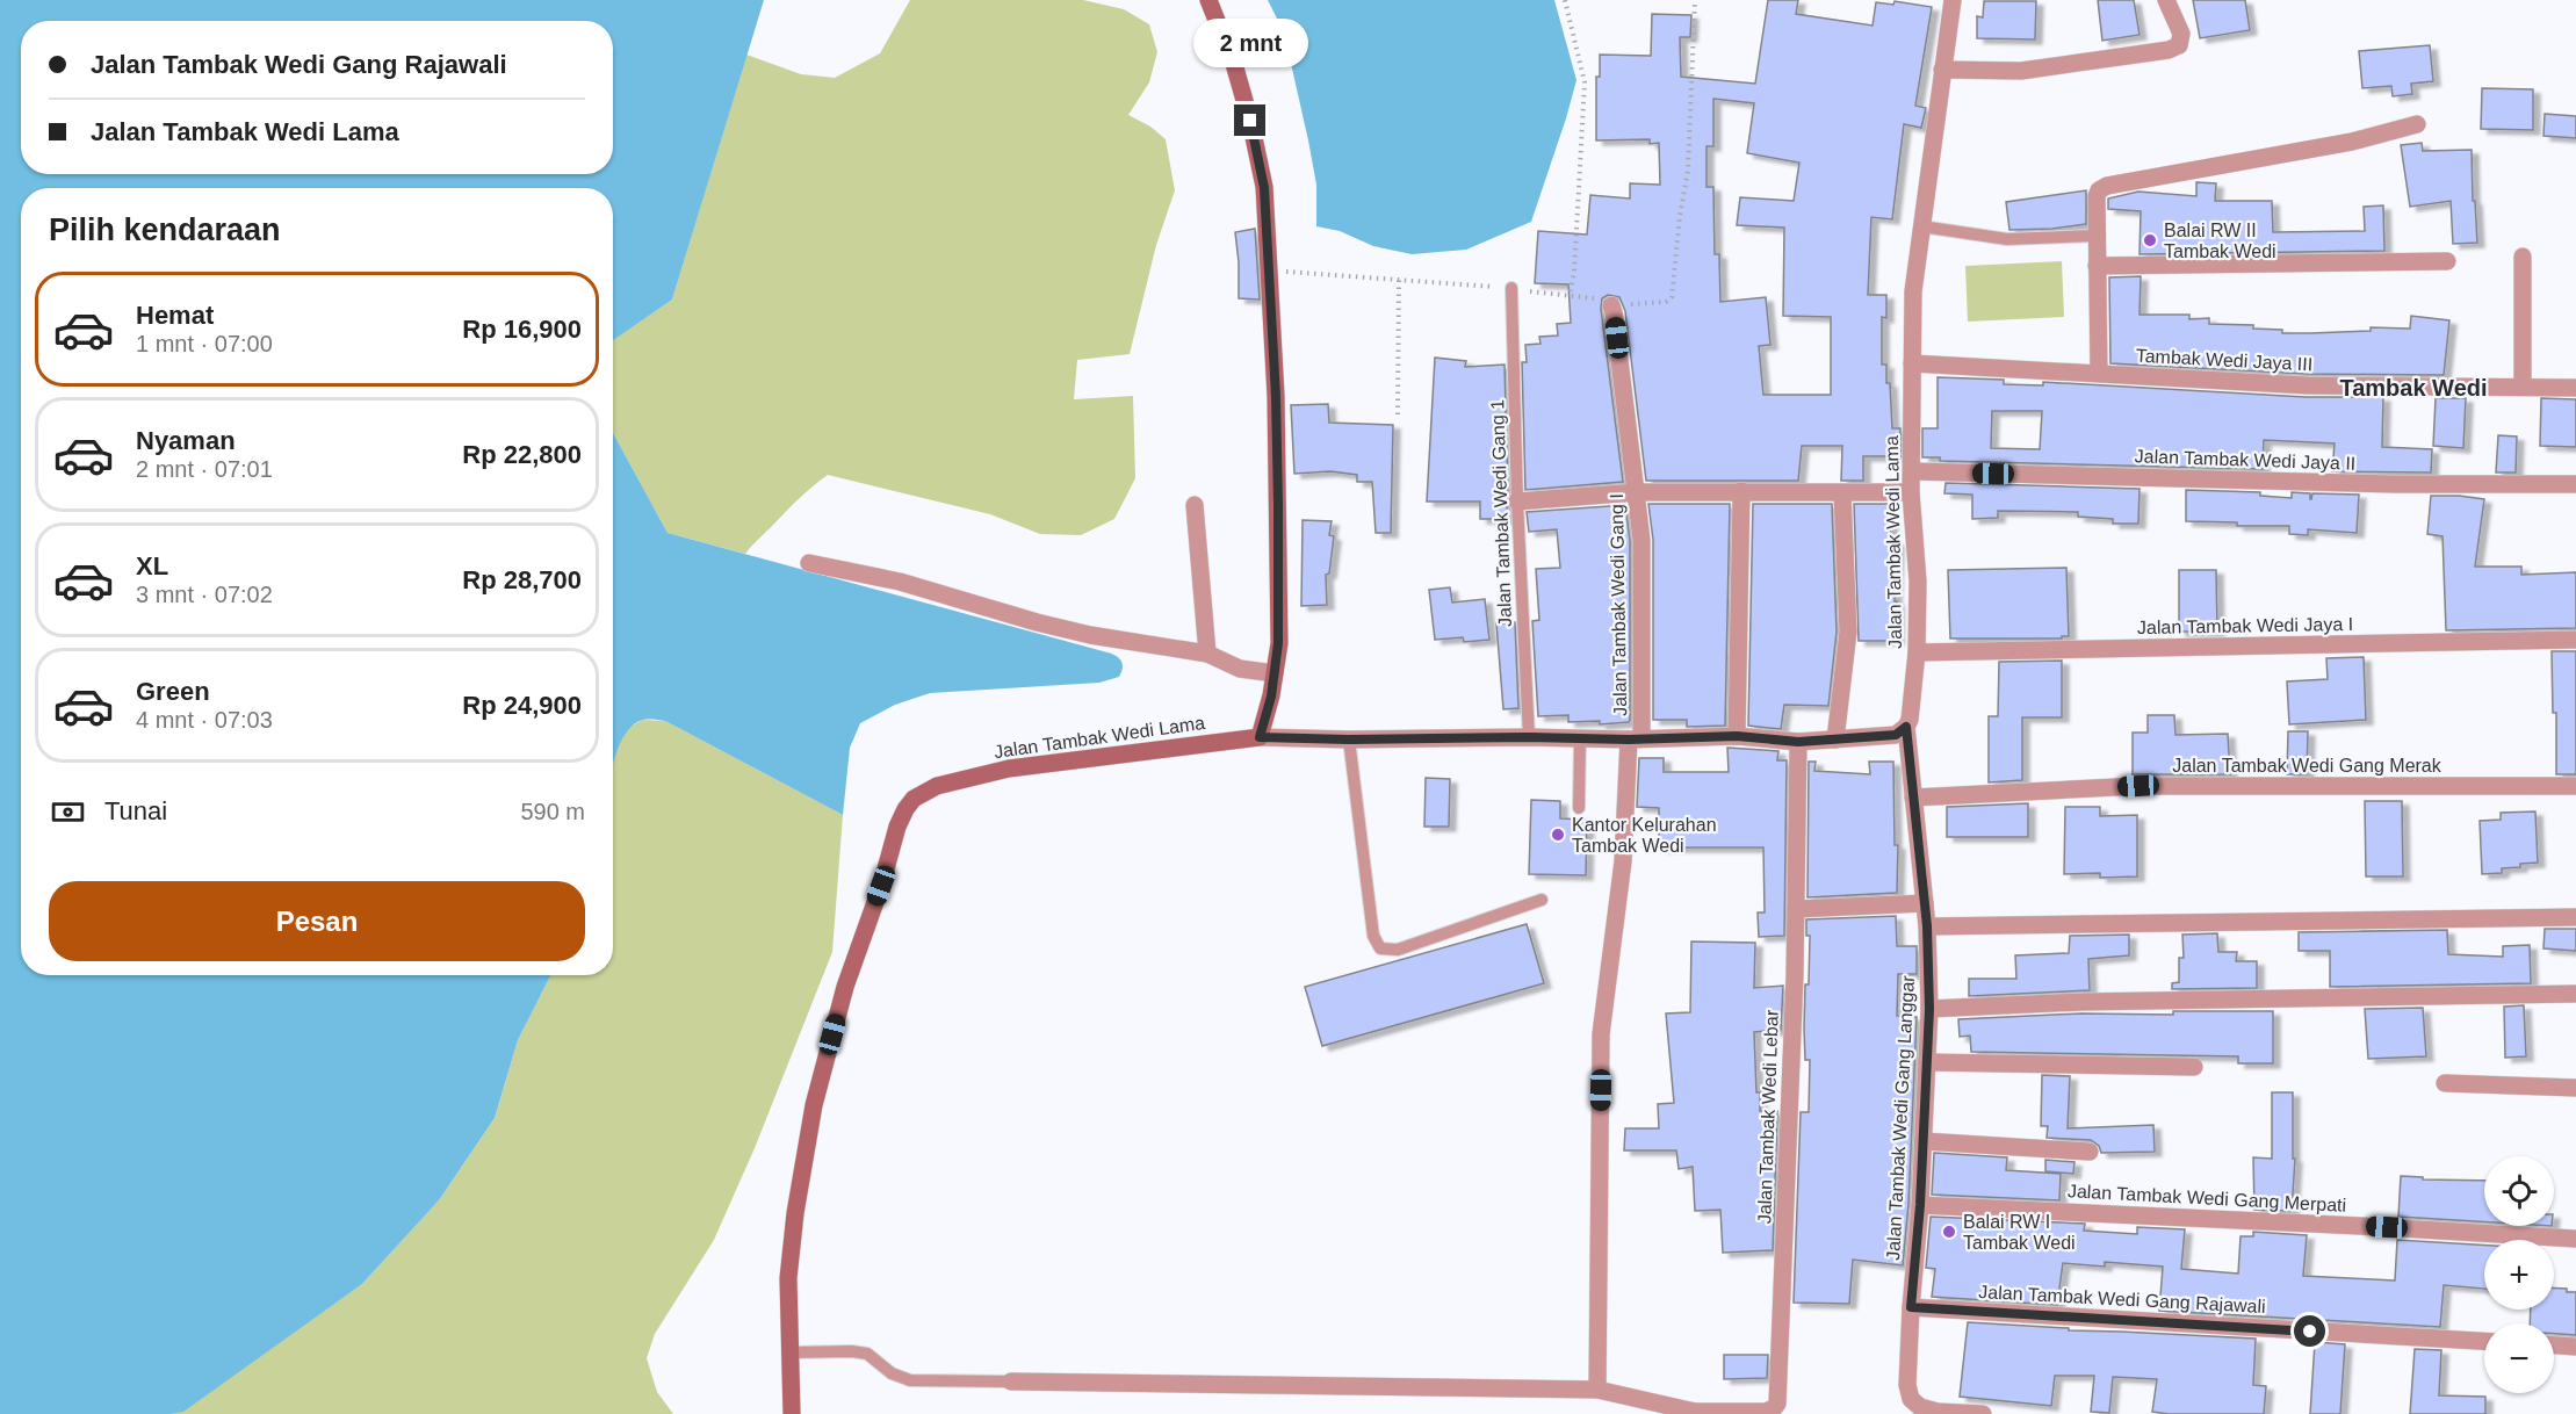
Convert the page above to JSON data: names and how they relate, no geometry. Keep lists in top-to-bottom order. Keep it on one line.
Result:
{"streets":{"street":["Tambak Wedi Jaya III","Jalan Tambak Wedi Jaya II","Jalan Tambak Wedi Lama","Jalan Tambak Wedi Gang I","Jalan Tambak Wedi Jaya I","Jalan Tambak Wedi Gang Merak","Jalan Tambak Wedi Lebar","Jalan Tambak Wedi Gang Langgar","Jalan Tambak Wedi Gang Merpati","Jalan Tambak Wedi Gang Rajawali"],"lane":["Jalan Tambak Wedi Gang 1"]},"crossings":[["Tambak Wedi Jaya III","Jalan Tambak Wedi Lama"],["Jalan Tambak Wedi Jaya II","Jalan Tambak Wedi Lama"],["Jalan Tambak Wedi Gang 1","Jalan Tambak Wedi Lama"],["Jalan Tambak Wedi Lama","Jalan Tambak Wedi Gang I"],["Jalan Tambak Wedi Lama","Jalan Tambak Wedi Jaya I"],["Jalan Tambak Wedi Lama","Jalan Tambak Wedi Lebar"],["Jalan Tambak Wedi Lama","Jalan Tambak Wedi Gang Langgar"],["Jalan Tambak Wedi Gang Merak","Jalan Tambak Wedi Gang Langgar"],["Jalan Tambak Wedi Gang Langgar","Jalan Tambak Wedi Gang Merpati"],["Jalan Tambak Wedi Gang Langgar","Jalan Tambak Wedi Gang Rajawali"]],"districts":["Tambak Wedi"],"places":["Balai RW II Tambak Wedi","Kantor Kelurahan Tambak Wedi","Balai RW I Tambak Wedi"],"page":{"bubble":"2 mnt","banner":["Jalan Tambak Wedi Gang Rajawali","Jalan Tambak Wedi Lama"],"heading":"Pilih kendaraan","list":[{"name":"Hemat","note":"1 mnt · 07:00","value":"Rp 16,900"},{"name":"Nyaman","note":"2 mnt · 07:01","value":"Rp 22,800"},{"name":"XL","note":"3 mnt · 07:02","value":"Rp 28,700"},{"name":"Green","note":"4 mnt · 07:03","value":"Rp 24,900"}],"pay":["Tunai","590 m"],"buttons":"Pesan","map_buttons":["+","−"]}}
